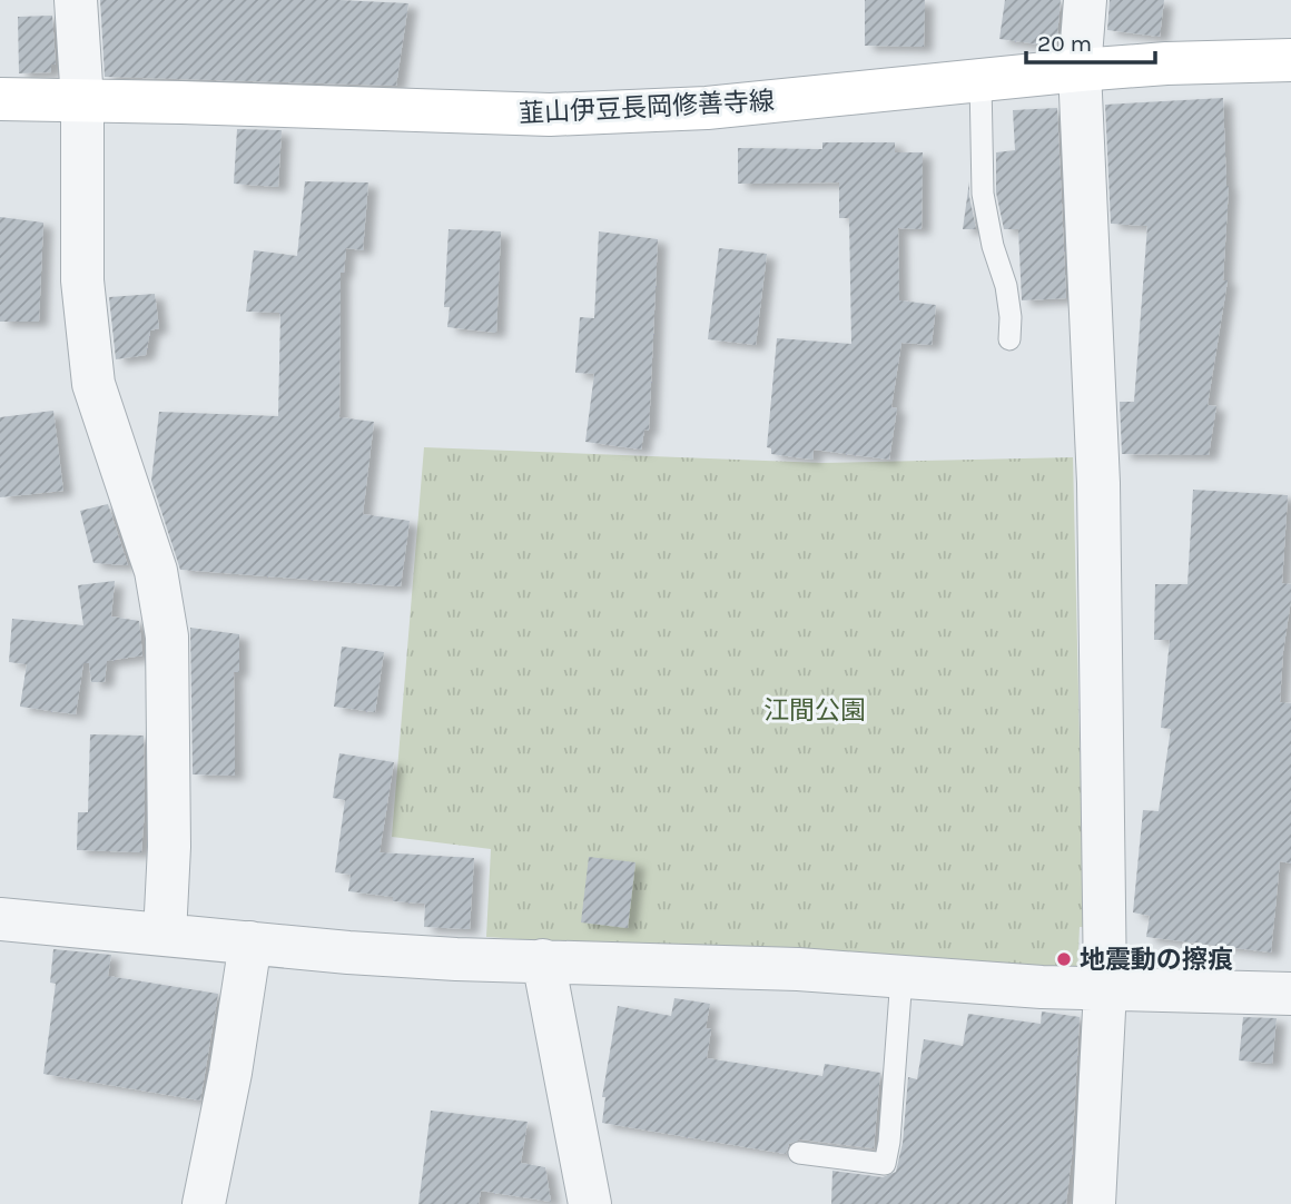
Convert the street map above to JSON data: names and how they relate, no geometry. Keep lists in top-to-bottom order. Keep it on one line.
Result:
{"streets":{"main road":["韮山伊豆長岡修善寺線"]},"parks":["江間公園"],"places":["地震動の擦痕"],"scale_bar":"20 m"}
